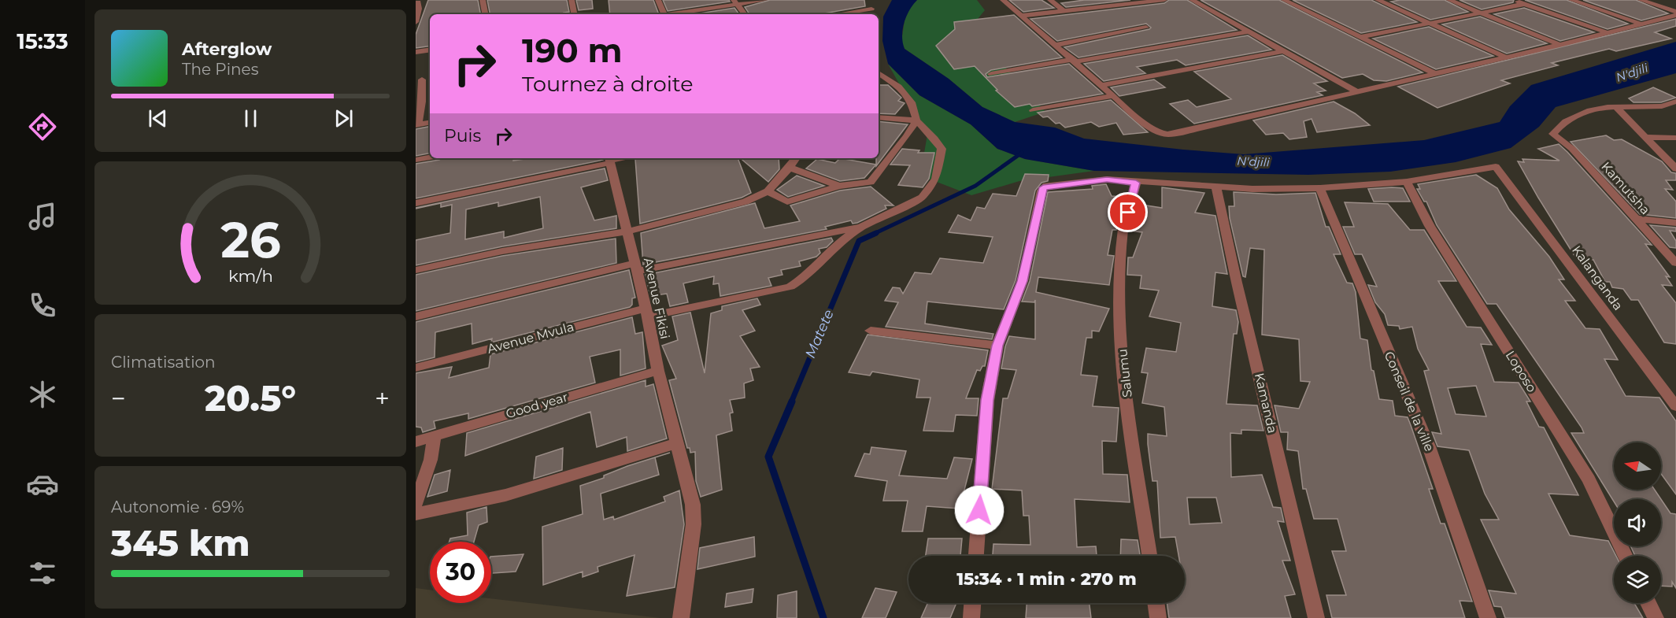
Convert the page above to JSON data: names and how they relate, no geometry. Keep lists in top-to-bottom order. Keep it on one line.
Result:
{"streets":{"street":["Kamutsha","Kalanganda","Avenue Fikisi","Avenue Mvula","Loposo","Salumu","Conseil de la ville","Kamanda","Good year"]},"crossings":[["Kalanganda","Loposo"],["Avenue Fikisi","Avenue Mvula"],["Avenue Fikisi","Good year"]],"water":["N'djili","Matete"],"north":"left","page":{"tabs":"15:33","turn":["190 m","Tournez à droite"],"song":["Afterglow","The Pines"],"then":"Puis","tile":["Climatisation",["Autonomie · 69%","345 km"]],"heat":["−","20.5°","+"],"limit":"30","trip":"15:34 · 1 min · 270 m","gauge":["26","km/h"]}}
